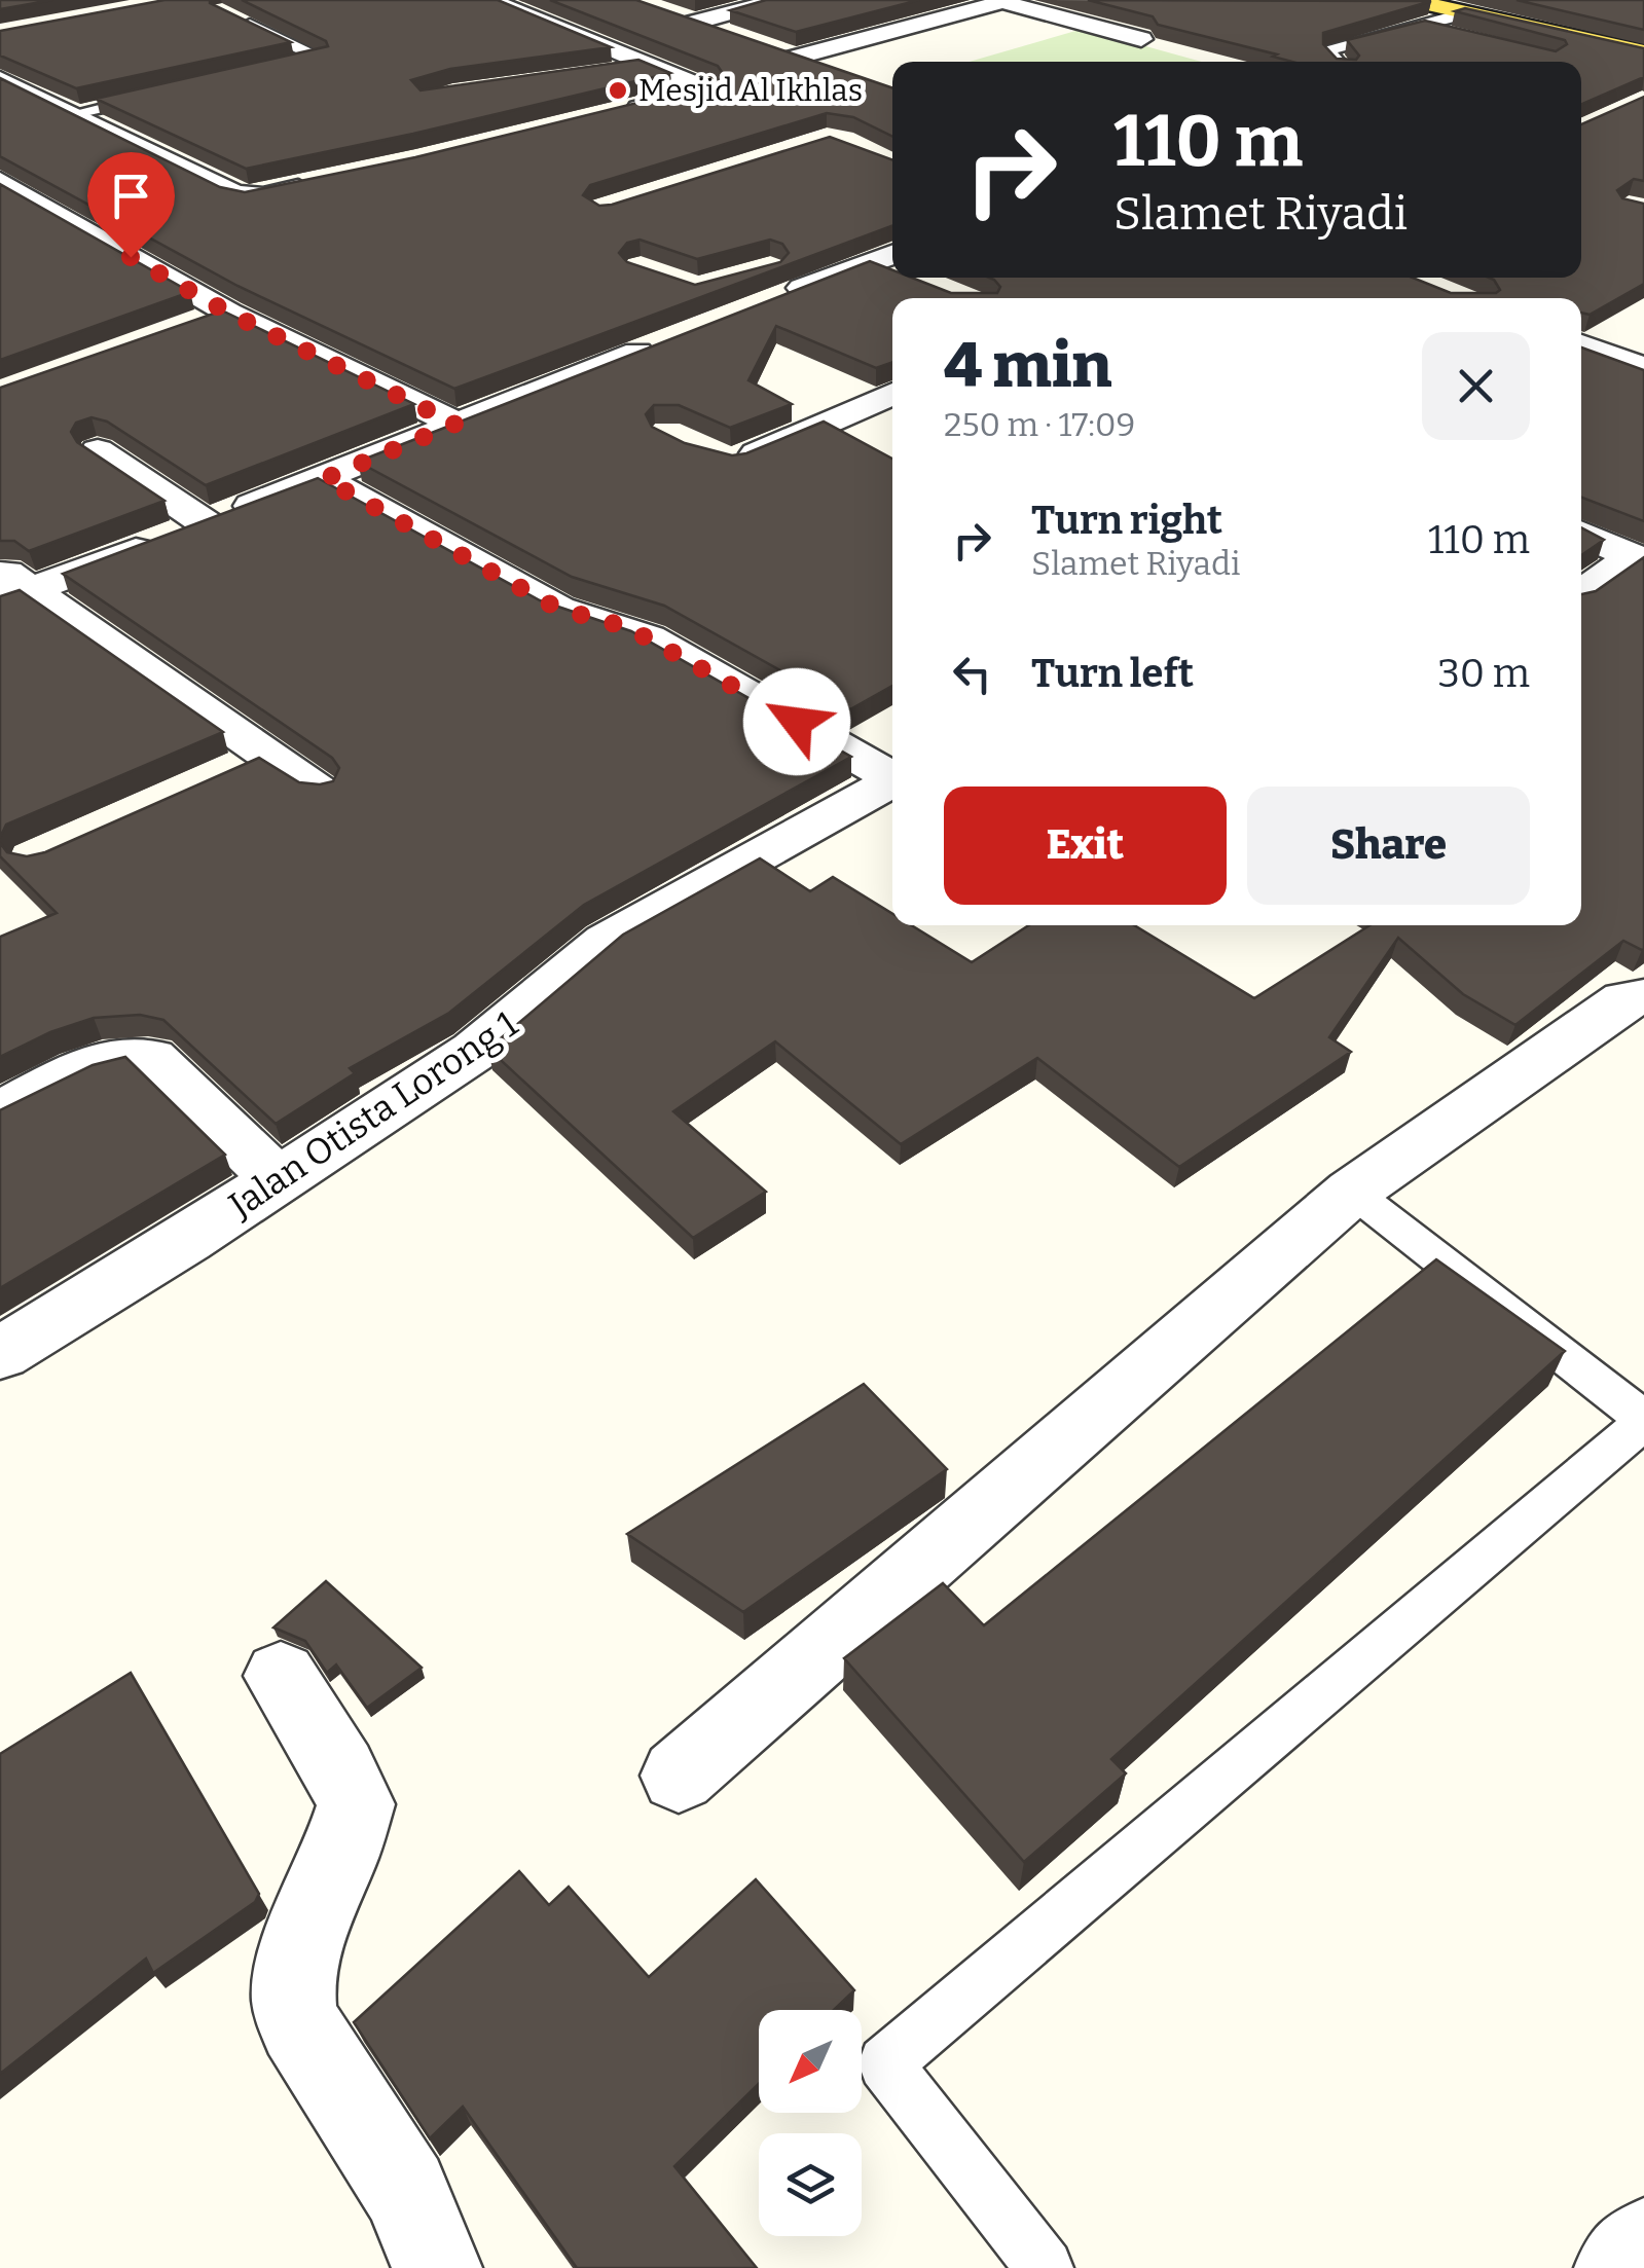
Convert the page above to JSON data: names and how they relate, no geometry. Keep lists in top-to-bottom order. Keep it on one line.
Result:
{"streets":{"street":["Jalan Otista Lorong 1"]},"places":["Mesjid Al Ikhlas"],"north":"bottom left","page":{"turn":["110 m","Slamet Riyadi"],"heading":["4 min","250 m · 17:09"],"list":[{"name":"Turn right","note":"Slamet Riyadi","value":"110 m"},{"name":"Turn left","value":"30 m"}],"buttons":["Exit","Share"]}}
